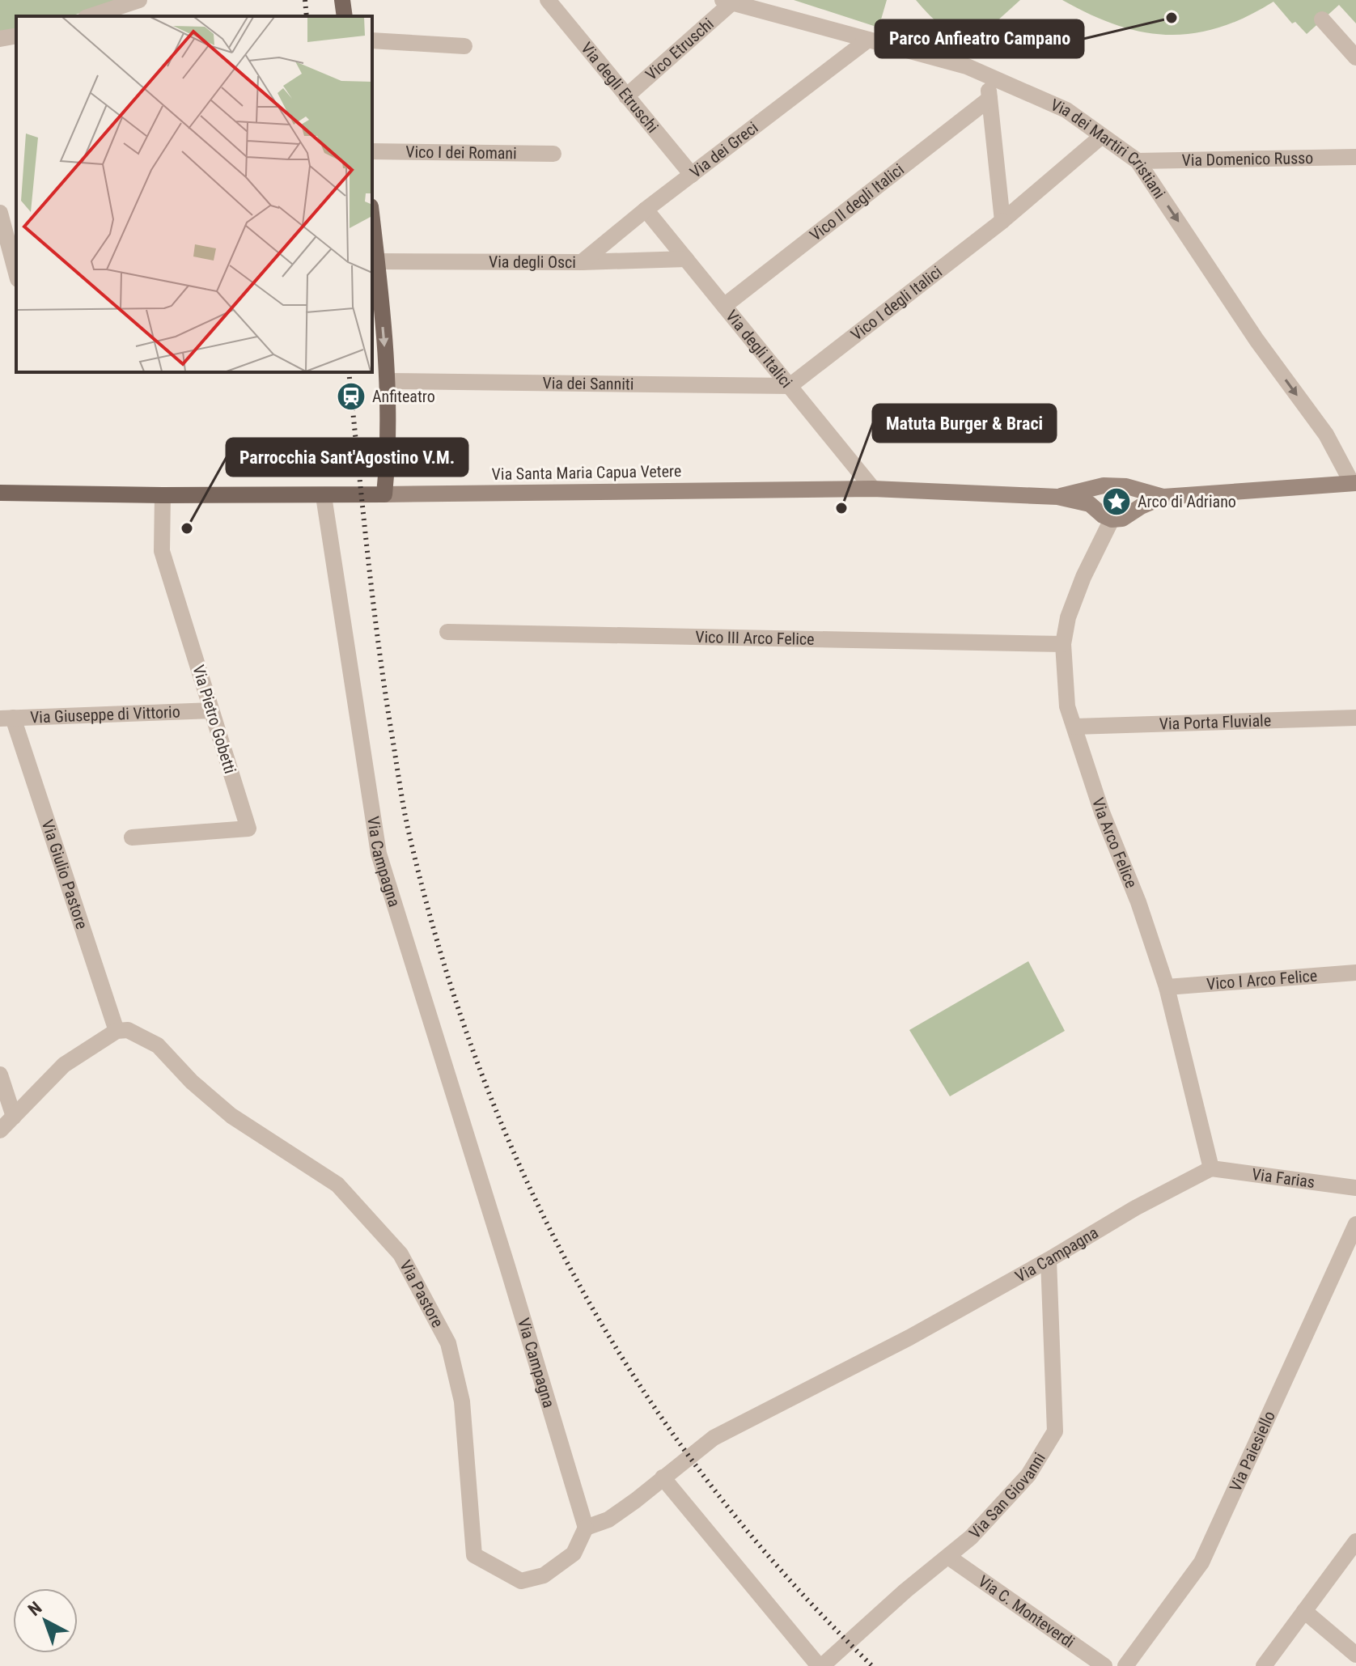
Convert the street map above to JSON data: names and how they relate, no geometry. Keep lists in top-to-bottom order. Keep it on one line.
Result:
{"streets":{"main road":["Via Santa Maria Capua Vetere"],"street":["Vico Etruschi","Via degli Etruschi","Via dei Greci","Via dei Martiri Cristiani","Vico I dei Romani","Via Domenico Russo","Vico II degli Italici","Via degli Osci","Vico I degli Italici","Via degli Italici","Via dei Sanniti","Vico III Arco Felice","Via Giuseppe di Vittorio","Via Pietro Gobetti","Via Porta Fluviale","Via Arco Felice","Via Campagna","Via Giulio Pastore","Vico I Arco Felice","Via Farias","Via Pastore","Via Paiesiello","Via San Giovanni","Via C. Monteverdi"]},"crossings":[["Vico Etruschi","Via degli Etruschi"],["Vico Etruschi","Via dei Martiri Cristiani"],["Via degli Etruschi","Via dei Greci"],["Via dei Greci","Via dei Martiri Cristiani"],["Via dei Greci","Via degli Osci"],["Via dei Greci","Via degli Italici"],["Via dei Martiri Cristiani","Via Domenico Russo"],["Via dei Martiri Cristiani","Vico I degli Italici"],["Vico II degli Italici","Via degli Italici"],["Via degli Osci","Via degli Italici"],["Vico I degli Italici","Via degli Italici"],["Vico I degli Italici","Via dei Sanniti"],["Via degli Italici","Via dei Sanniti"],["Via degli Italici","Via Santa Maria Capua Vetere"],["Via Santa Maria Capua Vetere","Via Pietro Gobetti"],["Via Santa Maria Capua Vetere","Via Campagna"],["Vico III Arco Felice","Via Arco Felice"],["Via Giuseppe di Vittorio","Via Pietro Gobetti"],["Via Giuseppe di Vittorio","Via Giulio Pastore"],["Via Porta Fluviale","Via Arco Felice"],["Via Arco Felice","Via Campagna"],["Via Arco Felice","Vico I Arco Felice"],["Via Arco Felice","Via Farias"],["Via Campagna","Via Farias"],["Via Campagna","Via Pastore"],["Via Campagna","Via San Giovanni"],["Via Giulio Pastore","Via Pastore"],["Via San Giovanni","Via C. Monteverdi"]],"one_way":["Via dei Martiri Cristiani"],"places":{"other":["Parco Anfieatro Campano","Matuta Burger & Braci","Parrocchia Sant'Agostino V.M."],"station":["Anfiteatro"],"place":["Arco di Adriano"]},"north":"top left"}
